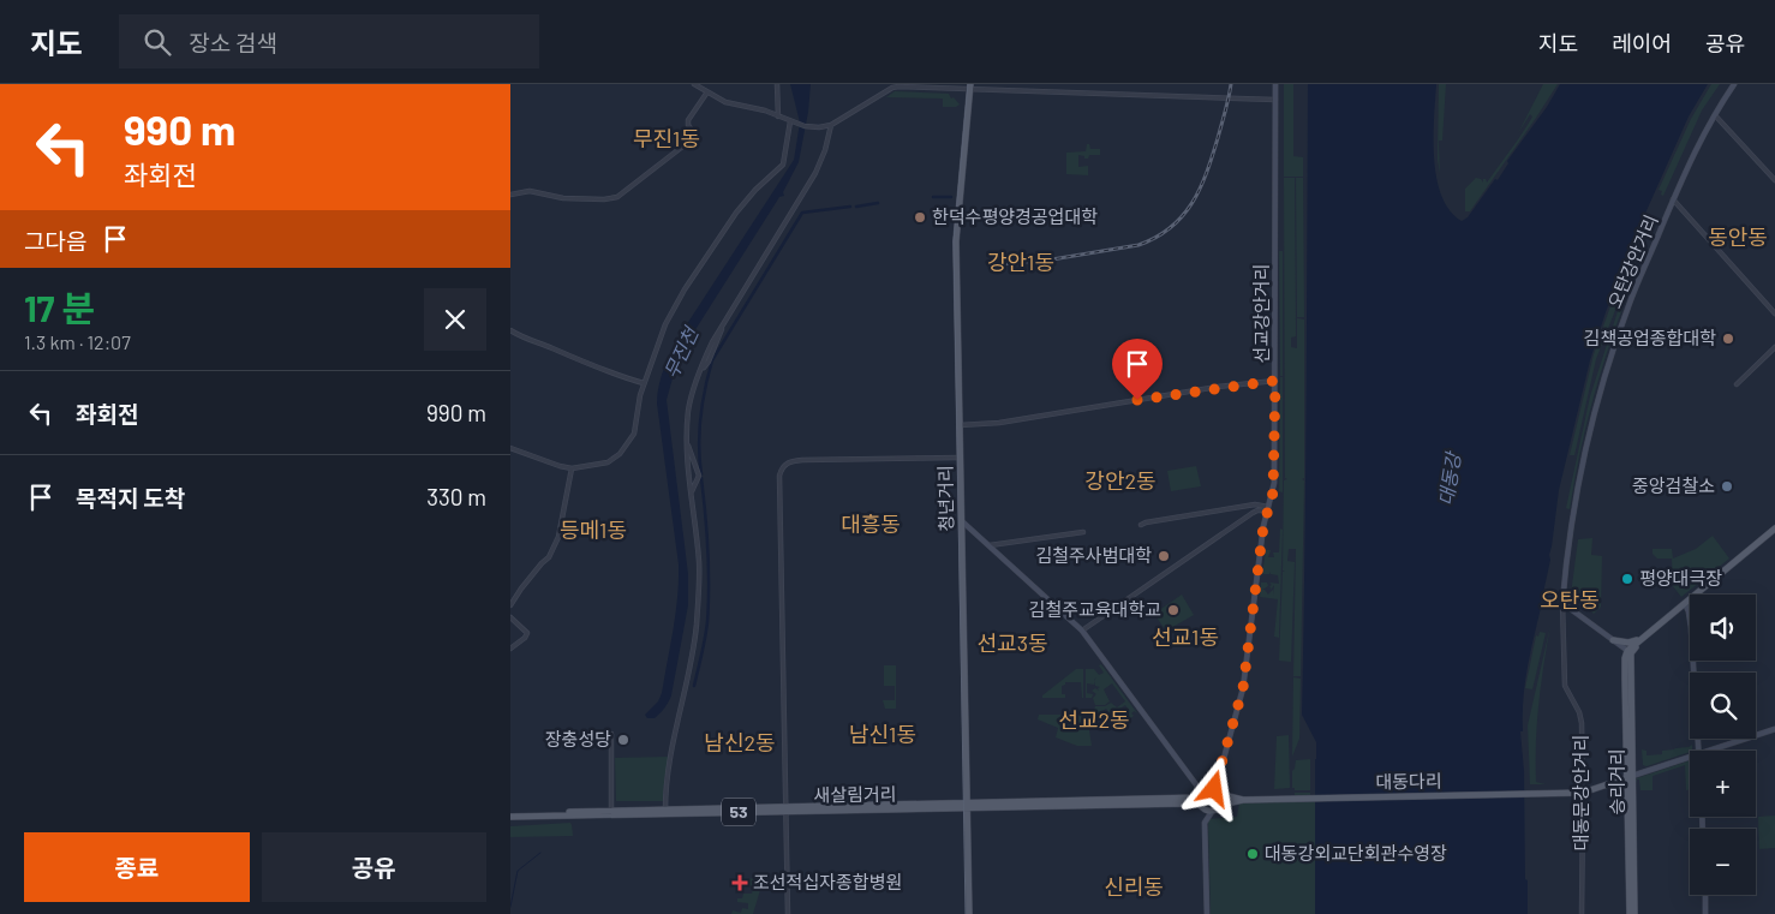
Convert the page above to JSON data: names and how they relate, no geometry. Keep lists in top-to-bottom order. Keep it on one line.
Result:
{"streets":{"main road":["오탄강안거리","선교강안거리","청년거리","대동다리","승리거리","새살림거리","53"],"street":["대동문강안거리"]},"crossings":[["오탄강안거리","대동문강안거리"],["선교강안거리","새살림거리"],["청년거리","새살림거리"],["대동다리","승리거리"],["대동다리","대동문강안거리"]],"districts":["무진1동","동안동","강안1동","강안2동","대흥동","등메1동","오탄동","선교1동","선교3동","선교2동","남신1동","남신2동","신리동"],"water":["무진천","대동강"],"places":{"other":["한덕수평양경공업대학","김책공업종합대학","중앙검찰소","김철주사범대학","평양대극장","김철주교육대학교","장충성당","대동강외교단회관수영장"],"health":["조선적십자종합병원"]},"page":{"header":"지도","search":"장소 검색","nav":["지도","레이어","공유"],"turn":["990 m","좌회전"],"then":"그다음","heading":["17 분","1.3 km · 12:07"],"list":[{"name":"좌회전","value":"990 m"},{"name":"목적지 도착","value":"330 m"}],"map_buttons":["+","−"],"buttons":["종료","공유"]}}
